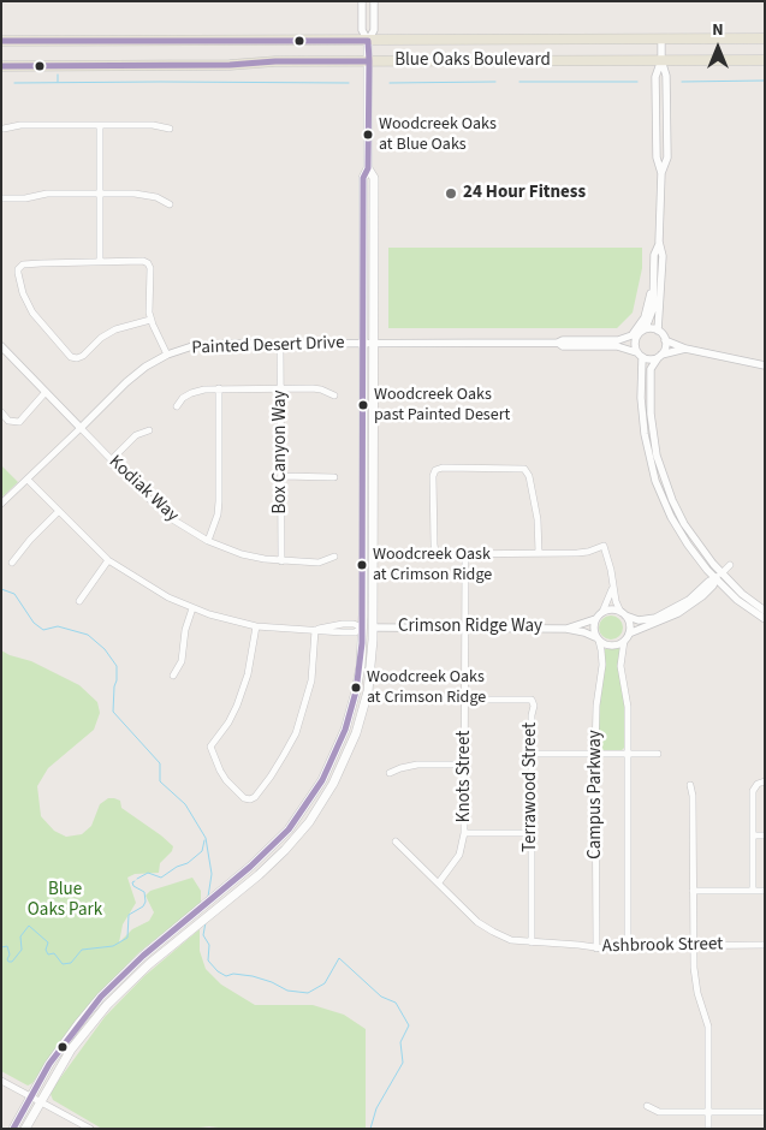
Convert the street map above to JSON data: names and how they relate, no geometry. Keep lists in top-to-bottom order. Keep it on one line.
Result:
{"streets":{"main road":["Blue Oaks Boulevard"],"street":["Painted Desert Drive","Box Canyon Way","Kodiak Way","Crimson Ridge Way","Knots Street","Terrawood Street","Campus Parkway","Ashbrook Street"]},"crossings":[["Painted Desert Drive","Box Canyon Way"],["Painted Desert Drive","Kodiak Way"],["Box Canyon Way","Kodiak Way"],["Crimson Ridge Way","Knots Street"],["Crimson Ridge Way","Campus Parkway"],["Knots Street","Terrawood Street"],["Knots Street","Ashbrook Street"],["Terrawood Street","Ashbrook Street"],["Campus Parkway","Ashbrook Street"]],"parks":["Blue Oaks Park"],"places":["Woodcreek Oaks at Blue Oaks","24 Hour Fitness","Woodcreek Oaks past Painted Desert","Woodcreek Oask at Crimson Ridge","Woodcreek Oaks at Crimson Ridge"],"north":"top"}
